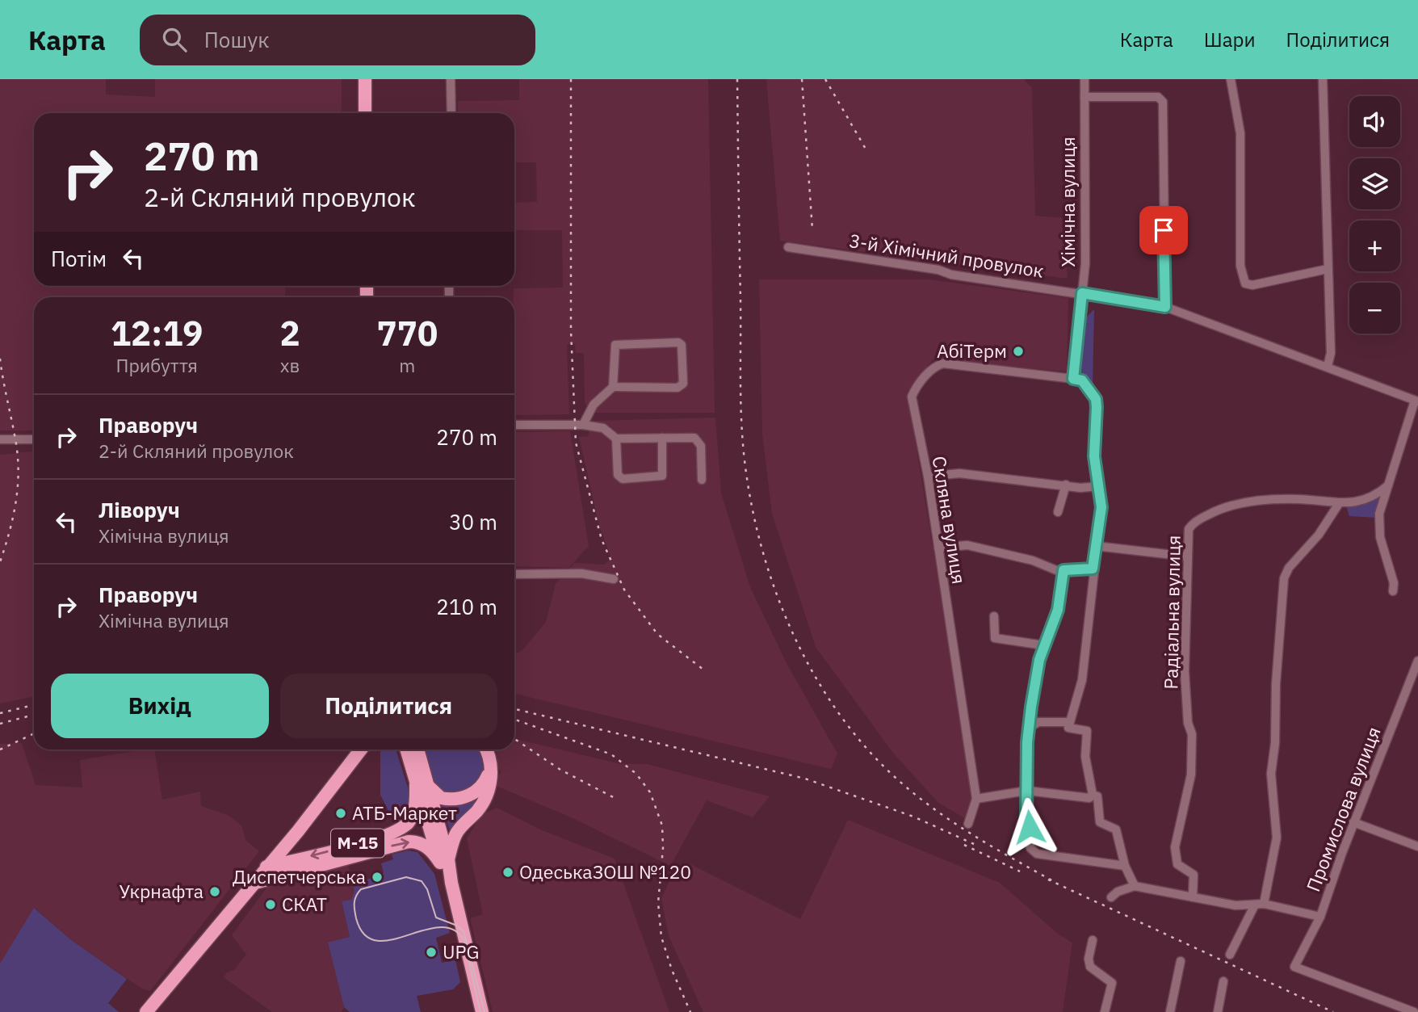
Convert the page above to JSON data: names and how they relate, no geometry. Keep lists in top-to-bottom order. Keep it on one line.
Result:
{"streets":{"main road":["М-15"],"street":["Хімічна вулиця","3-й Хімічний провулок","Скляна вулиця","Радіальна вулиця","Промислова вулиця"]},"crossings":[["Хімічна вулиця","3-й Хімічний провулок"],["Хімічна вулиця","Скляна вулиця"]],"places":["АбіТерм","АТБ-Маркет","ОдеськаЗОШ №120","Диспетчерська","Укрнафта","СКАТ","UPG"],"page":{"header":"Карта","search":"Пошук","nav":["Карта","Шари","Поділитися"],"map_buttons":["+","−"],"turn":["270 m","2-й Скляний провулок"],"then":"Потім","eta":["12:19","Прибуття","2","хв","770","m"],"list":[{"name":"Праворуч","note":"2-й Скляний провулок","value":"270 m"},{"name":"Ліворуч","note":"Хімічна вулиця","value":"30 m"},{"name":"Праворуч","note":"Хімічна вулиця","value":"210 m"}],"buttons":["Вихід","Поділитися"]}}
